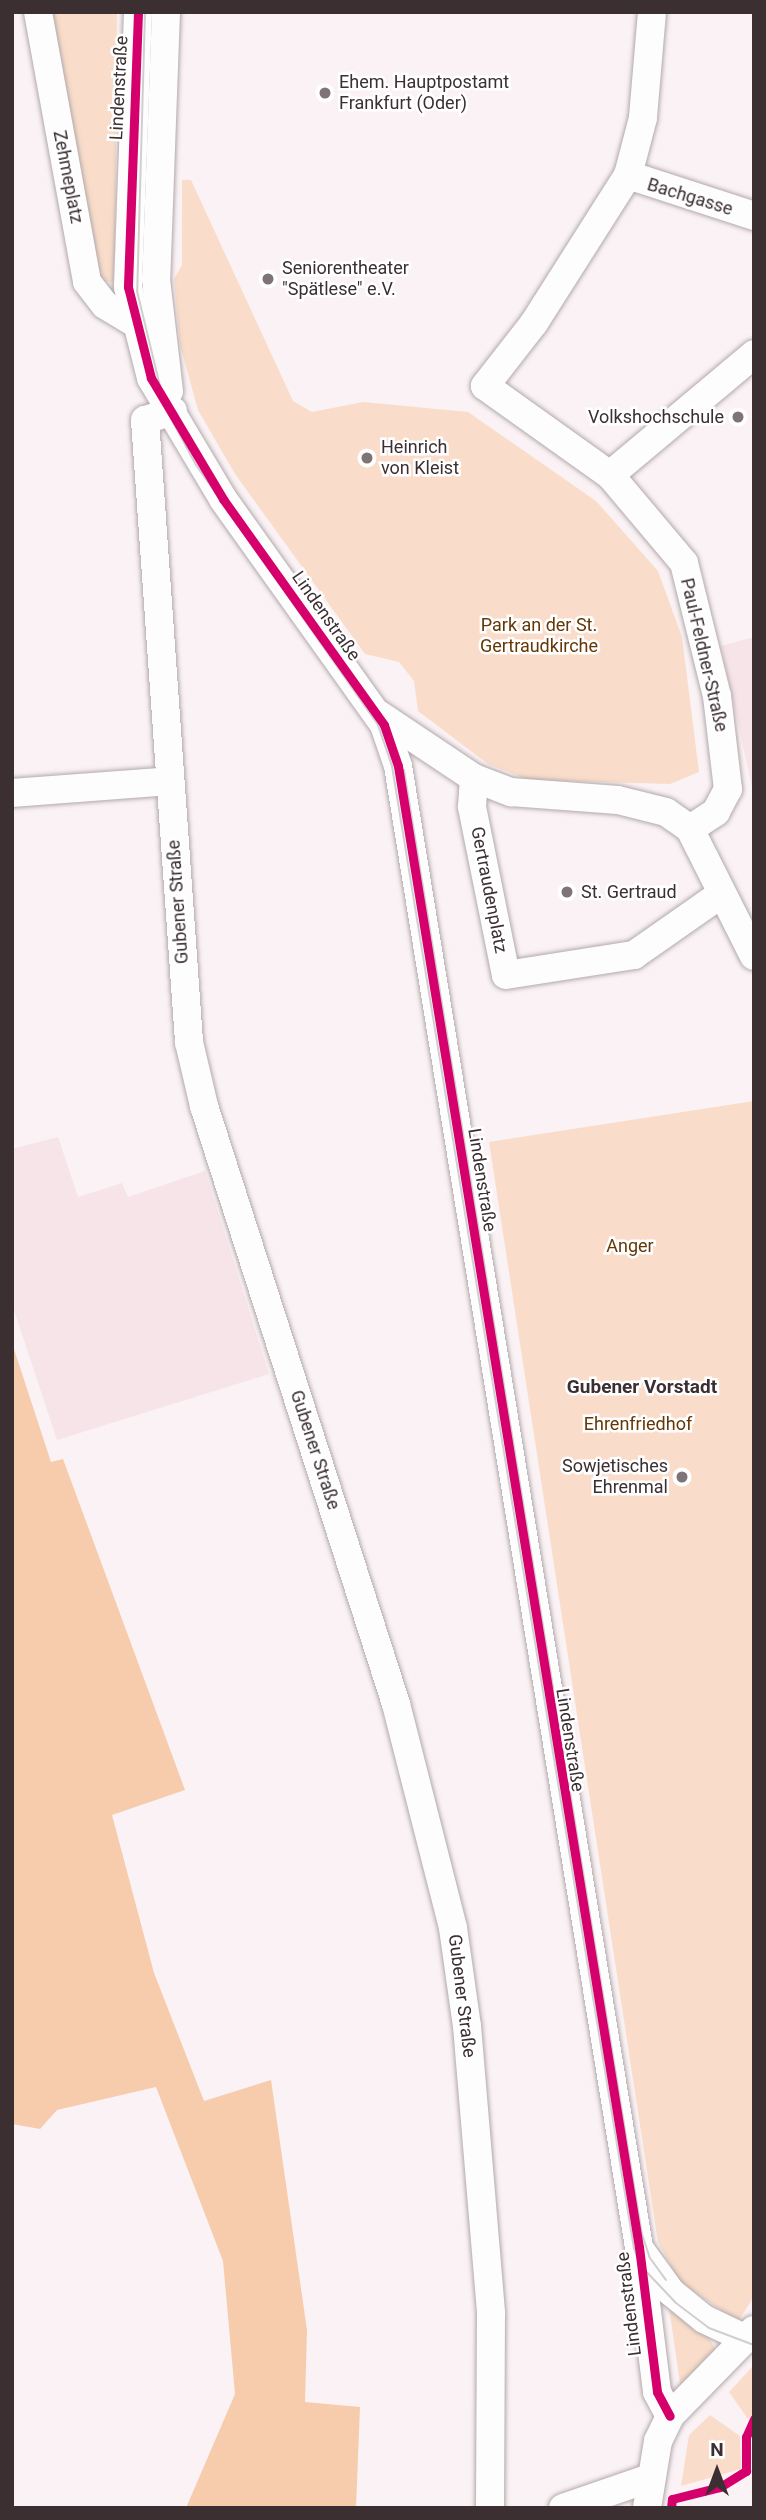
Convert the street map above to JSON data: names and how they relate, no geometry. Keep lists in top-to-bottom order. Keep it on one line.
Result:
{"streets":{"street":["Lindenstraße","Zehmeplatz","Bachgasse","Paul-Feldner-Straße","Gertraudenplatz","Gubener Straße"]},"crossings":[["Lindenstraße","Zehmeplatz"],["Lindenstraße","Gubener Straße"],["Bachgasse","Paul-Feldner-Straße"]],"districts":["Gubener Vorstadt"],"parks":["Park an der St. Gertraudkirche","Anger","Ehrenfriedhof"],"places":["Ehem. Hauptpostamt Frankfurt (Oder)","Seniorentheater \"Spätlese\" e.V.","Volkshochschule","Heinrich von Kleist","St. Gertraud","Sowjetisches Ehrenmal"],"north":"top"}
